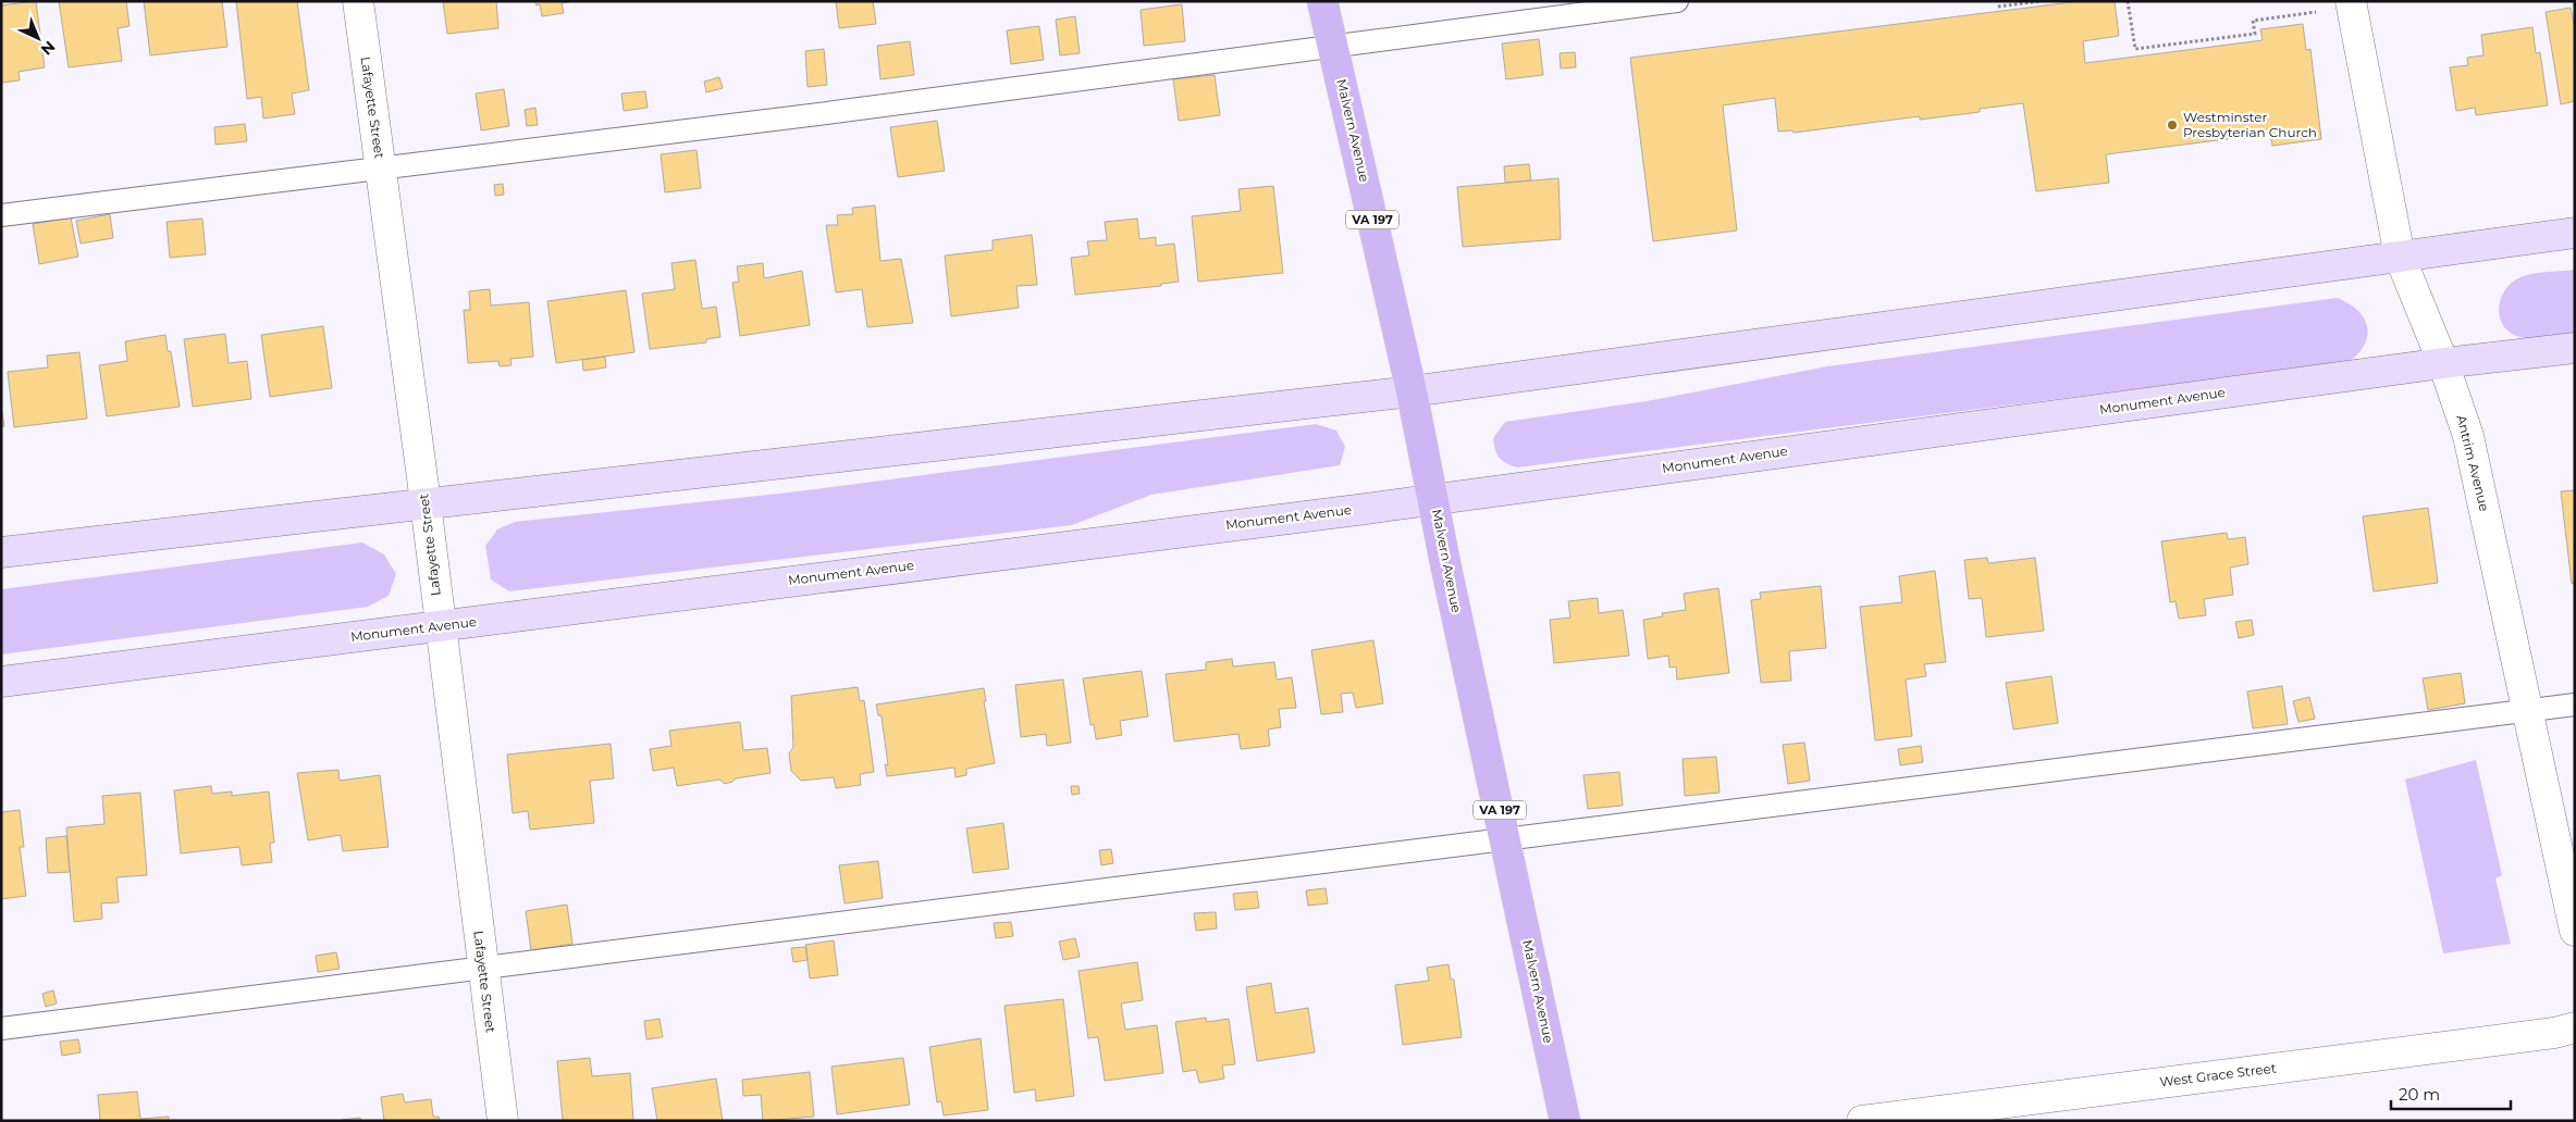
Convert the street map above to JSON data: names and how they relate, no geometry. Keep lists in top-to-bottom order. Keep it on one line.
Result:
{"streets":{"main road":["Malvern Avenue","VA 197"],"street":["Lafayette Street","Monument Avenue","Antrim Avenue","West Grace Street"]},"crossings":[["Lafayette Street","Monument Avenue"],["Malvern Avenue","Monument Avenue"],["Monument Avenue","Antrim Avenue"]],"places":["Westminster Presbyterian Church"],"scale_bar":"20 m","north":"bottom right"}
